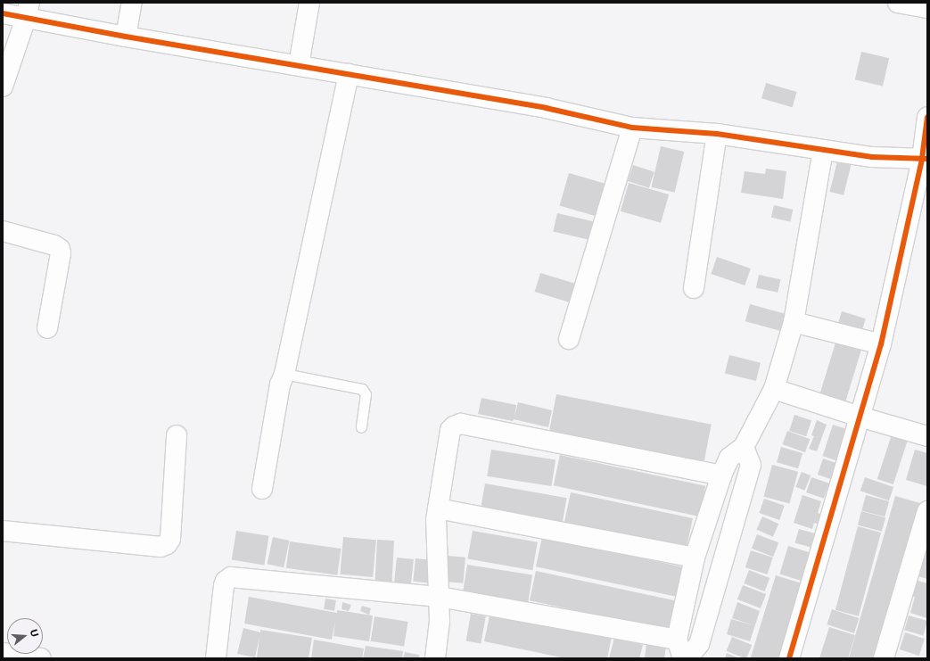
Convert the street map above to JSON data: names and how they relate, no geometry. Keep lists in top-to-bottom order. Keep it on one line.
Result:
{"north":"right"}
